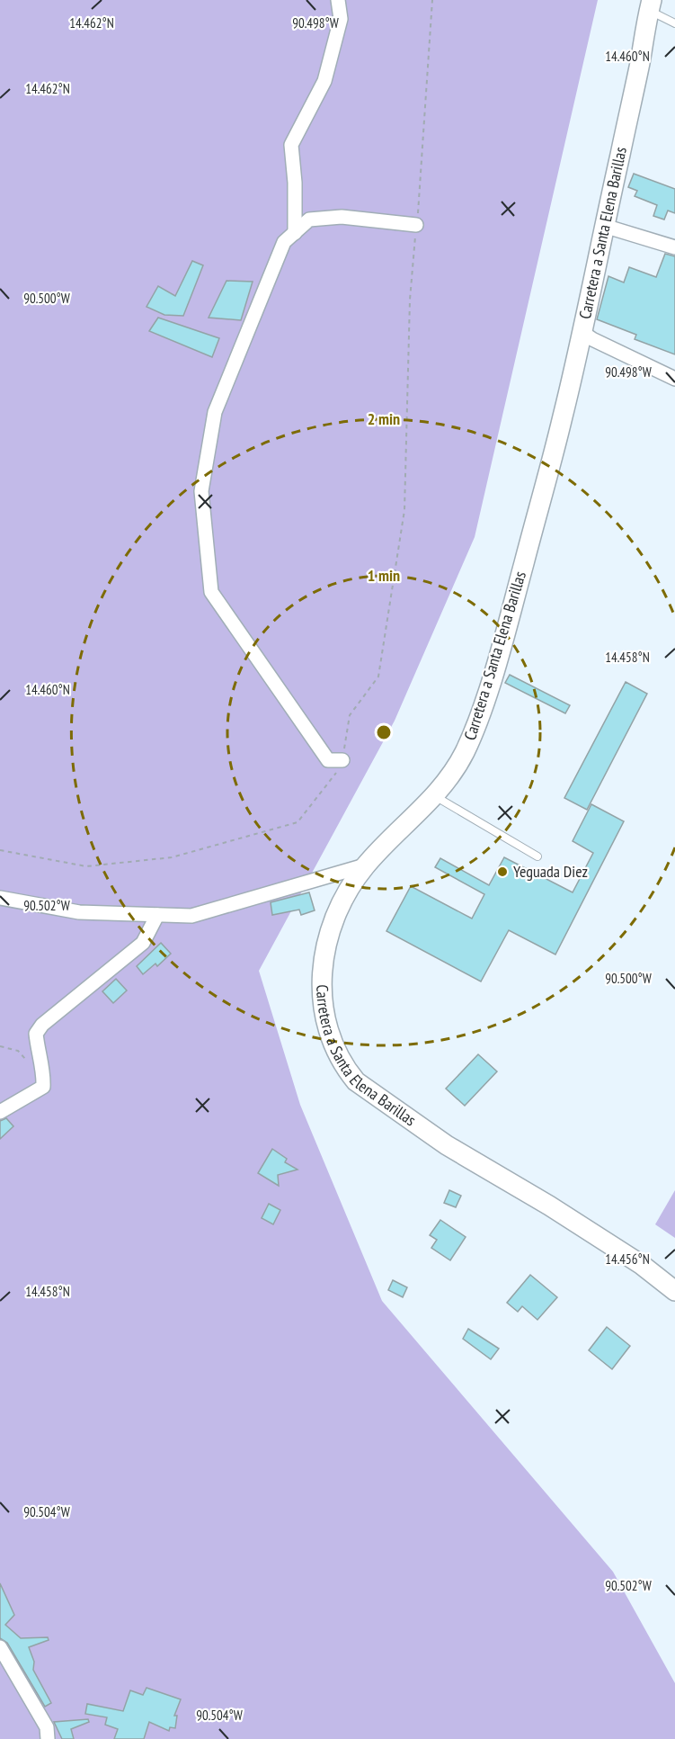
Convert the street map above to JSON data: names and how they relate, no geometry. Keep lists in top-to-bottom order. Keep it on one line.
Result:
{"streets":{"main road":["Carretera a Santa Elena Barillas"]},"places":["Yeguada Diez"],"coordinates":["14.462°N","90.498°W","14.460°N","90.500°W","14.458°N","90.502°W","14.456°N","90.504°W"],"rings":["2 min","1 min"]}
